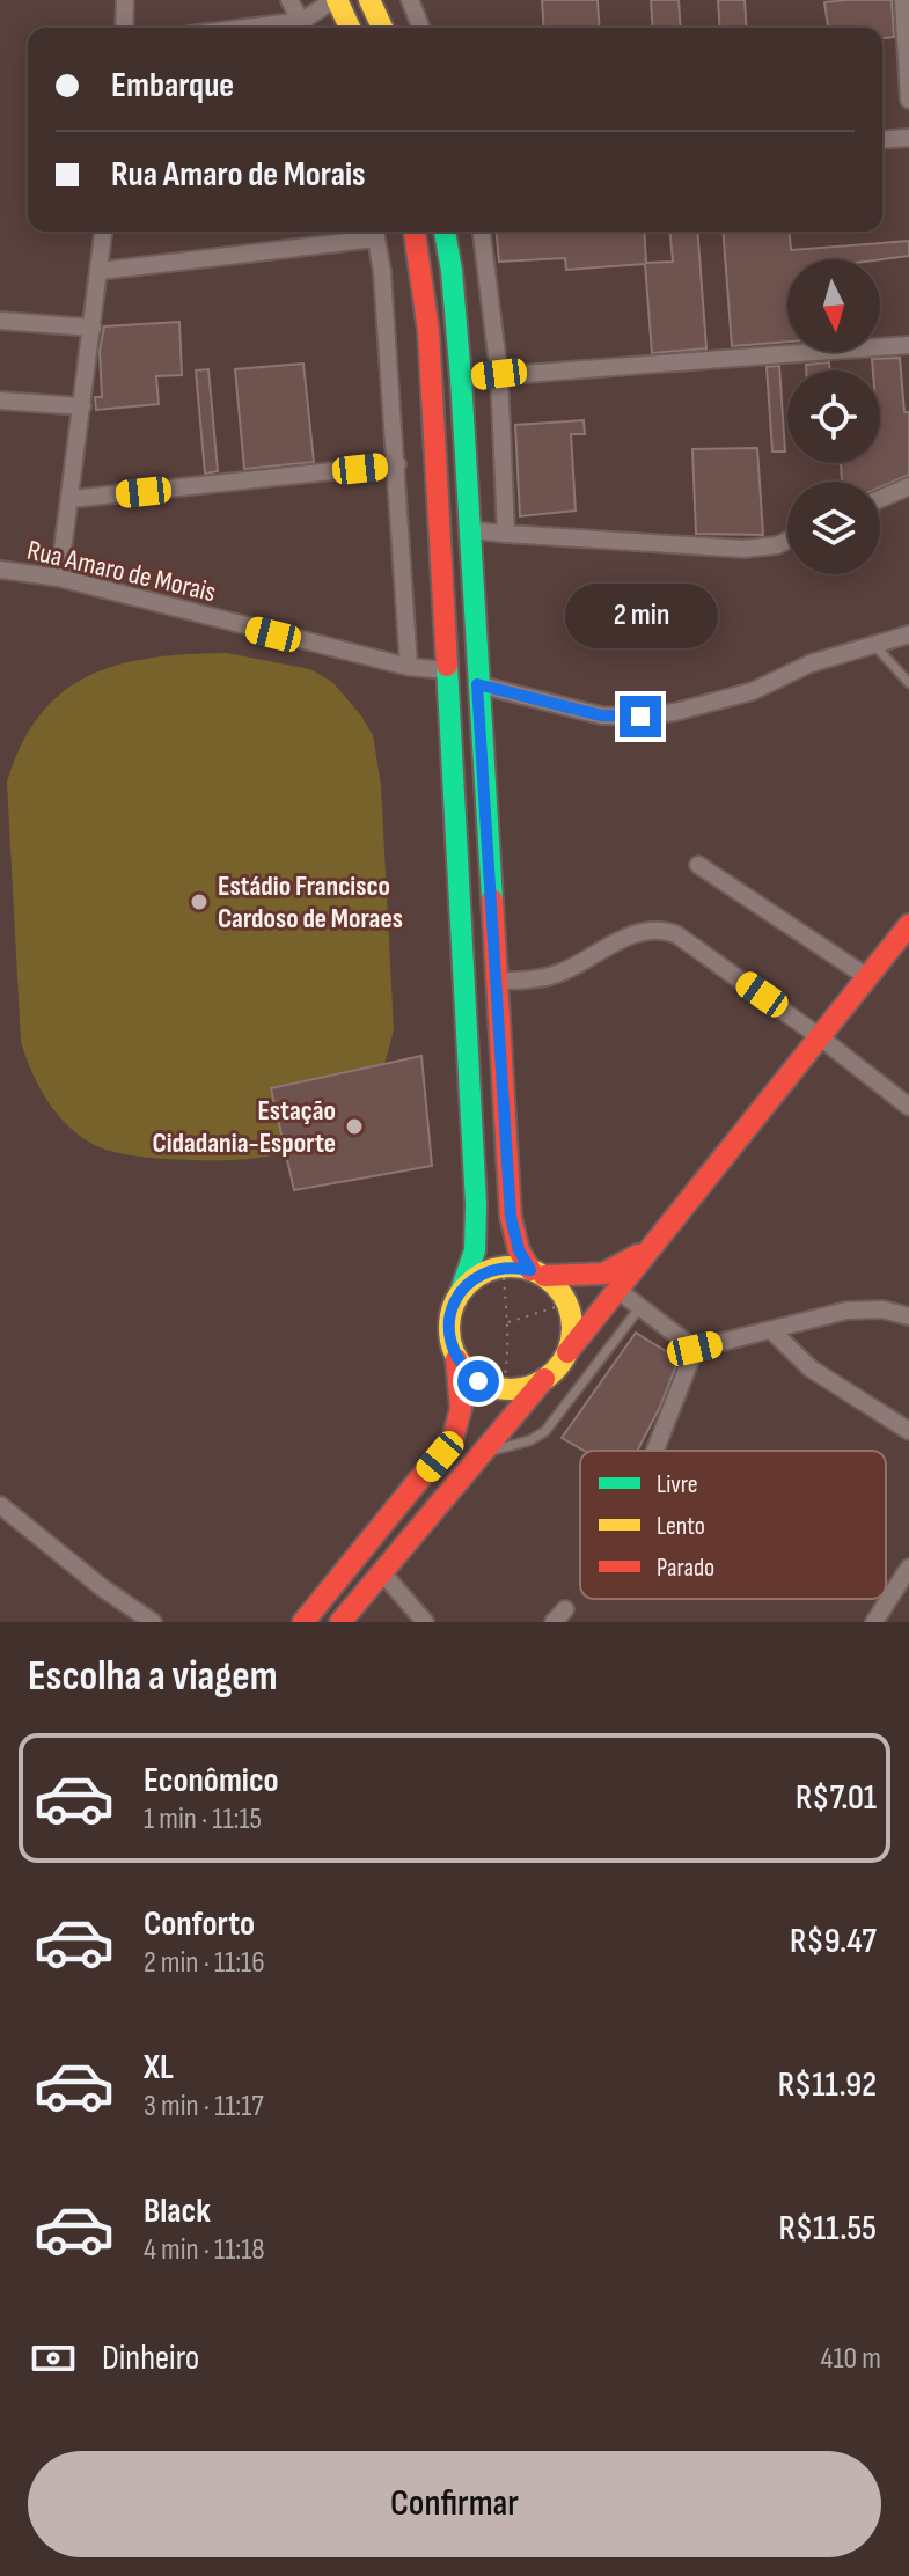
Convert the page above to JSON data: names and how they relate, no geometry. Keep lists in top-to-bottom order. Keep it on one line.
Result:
{"streets":{"street":["Rua Amaro de Morais"]},"places":["Estádio Francisco Cardoso de Moraes","Estação Cidadania-Esporte"],"legend":["Livre","Lento","Parado"],"north":"bottom","page":{"banner":["Embarque","Rua Amaro de Morais"],"bubble":"2 min","heading":"Escolha a viagem","list":[{"name":"Econômico","note":"1 min · 11:15","value":"R$7.01"},{"name":"Conforto","note":"2 min · 11:16","value":"R$9.47"},{"name":"XL","note":"3 min · 11:17","value":"R$11.92"},{"name":"Black","note":"4 min · 11:18","value":"R$11.55"}],"pay":["Dinheiro","410 m"],"buttons":"Confirmar"}}
